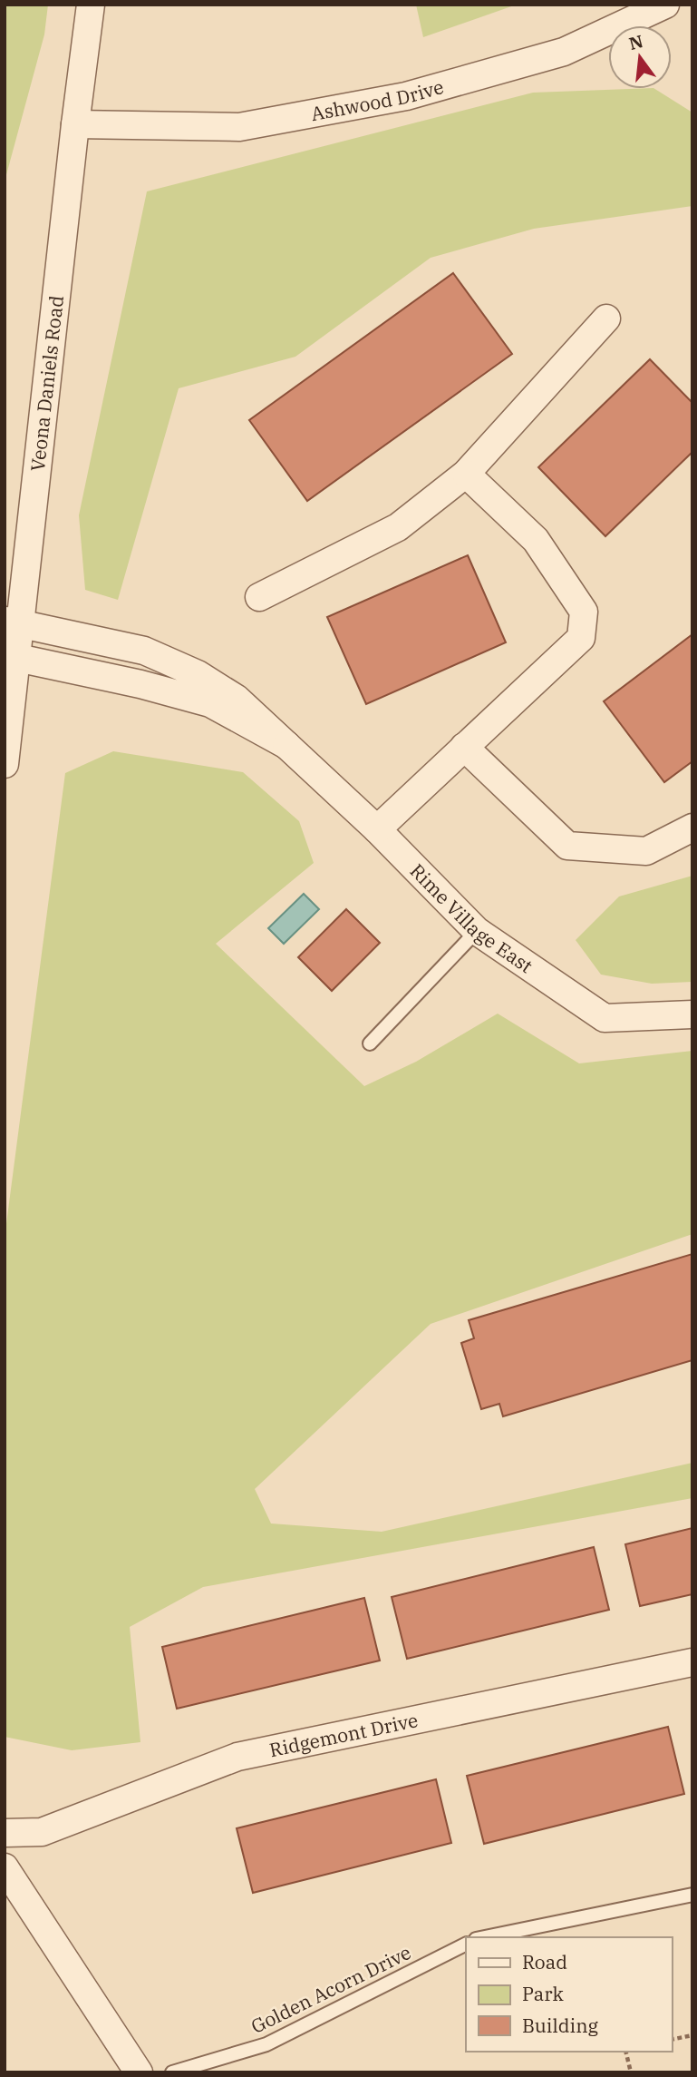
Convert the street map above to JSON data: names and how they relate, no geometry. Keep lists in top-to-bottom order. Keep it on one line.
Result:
{"streets":{"street":["Ashwood Drive","Veona Daniels Road","Rime Village East","Ridgemont Drive"],"lane":["Golden Acorn Drive"]},"crossings":[["Ashwood Drive","Veona Daniels Road"],["Veona Daniels Road","Rime Village East"]],"legend":["Road","Park","Building"],"north":"top"}
